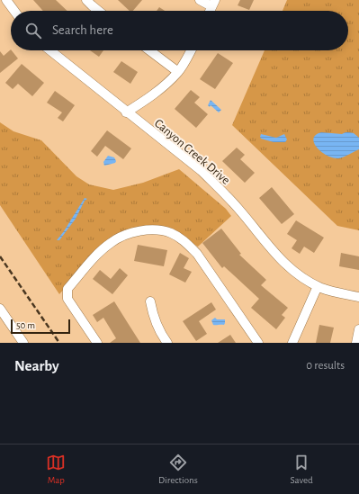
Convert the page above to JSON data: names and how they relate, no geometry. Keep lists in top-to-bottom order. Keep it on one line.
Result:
{"streets":{"street":["Canyon Creek Drive"]},"scale_bar":"50 m","page":{"search":"Search here","scale":"50 m","heading":["Nearby","0 results"],"nav":["Map","Directions","Saved"]}}
